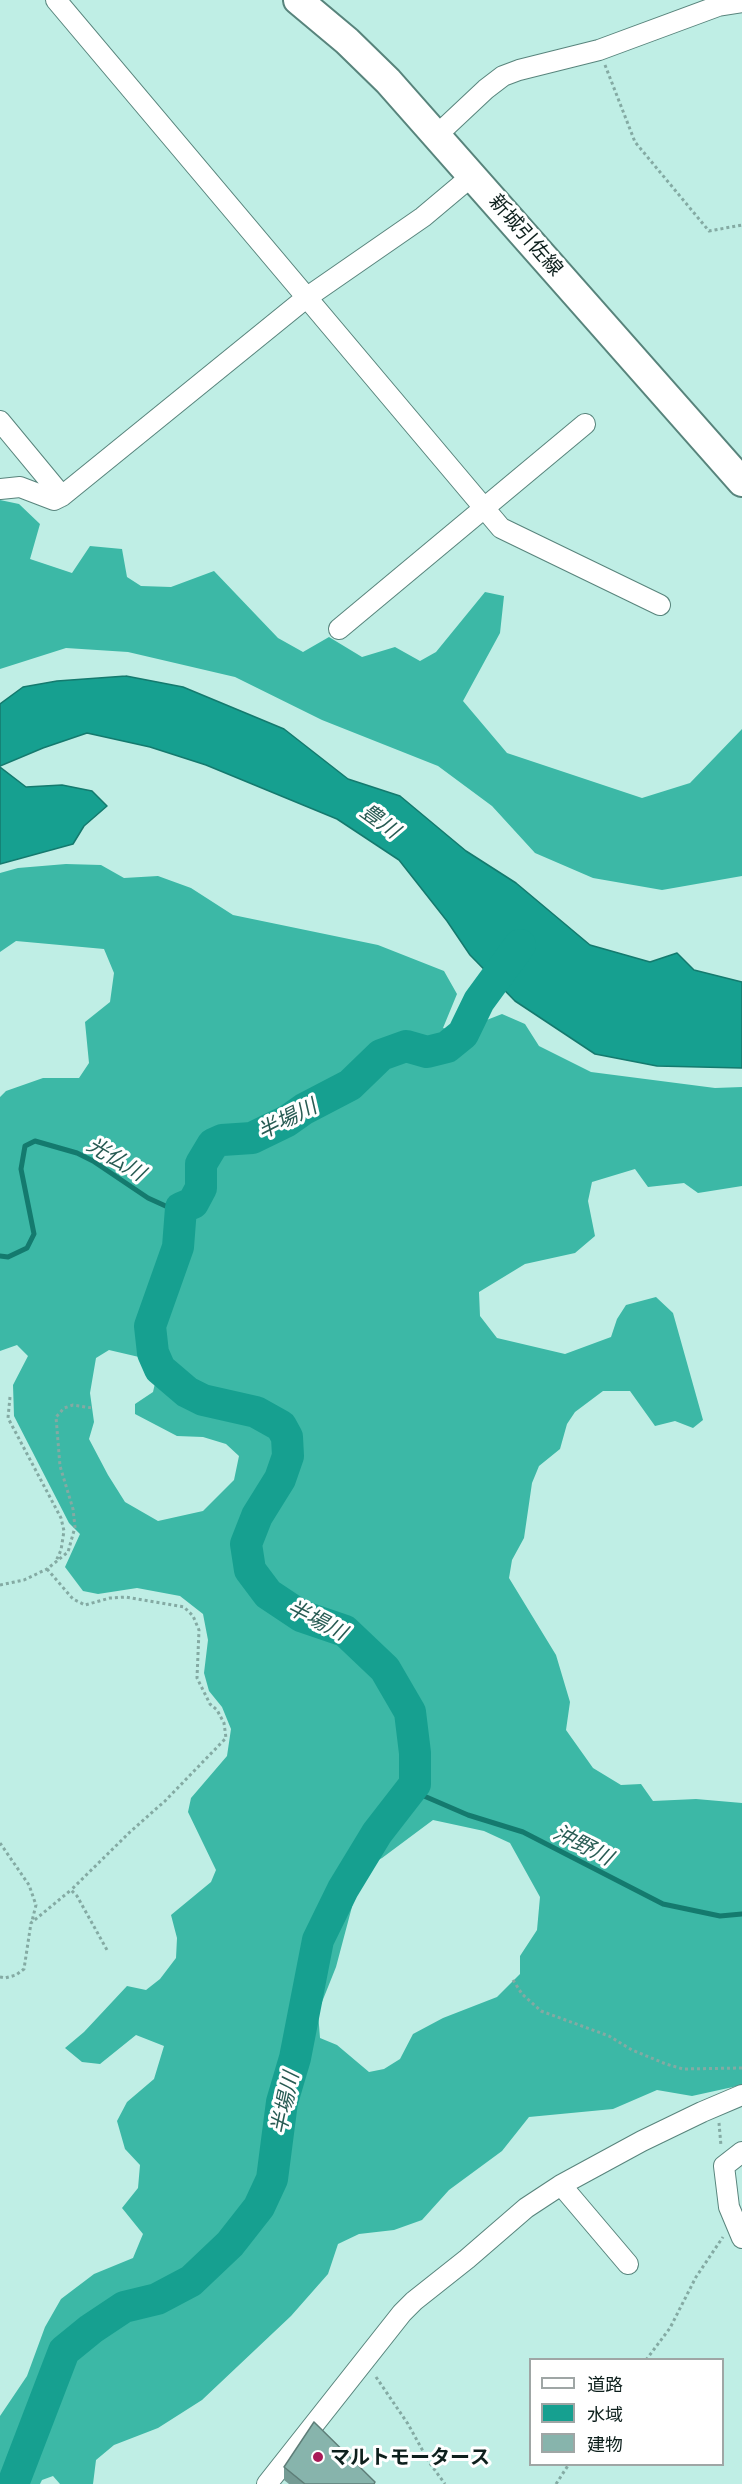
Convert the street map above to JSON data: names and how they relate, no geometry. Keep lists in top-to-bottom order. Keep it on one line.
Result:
{"streets":{"main road":["新城引佐線"]},"water":["豊川","半場川","光仏川","沖野川"],"places":["マルトモータース"],"legend":["道路","水域","建物"]}
